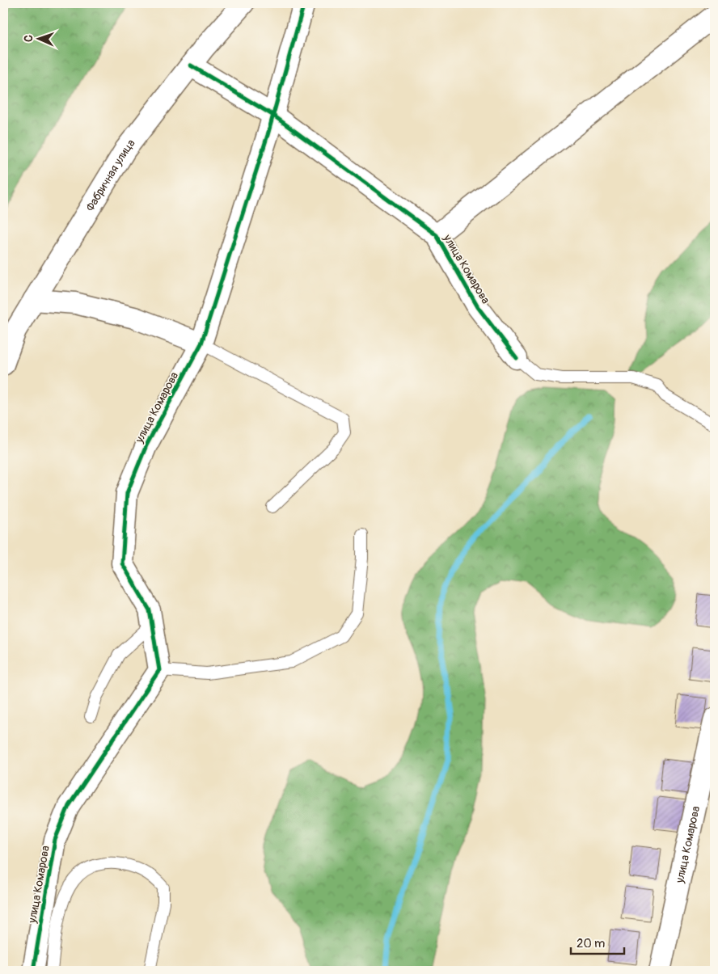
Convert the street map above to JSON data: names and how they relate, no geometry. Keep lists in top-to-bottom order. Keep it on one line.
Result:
{"streets":{"street":["Фабричная улица","улица Комарова"]},"scale_bar":"20 m","north":"left"}
